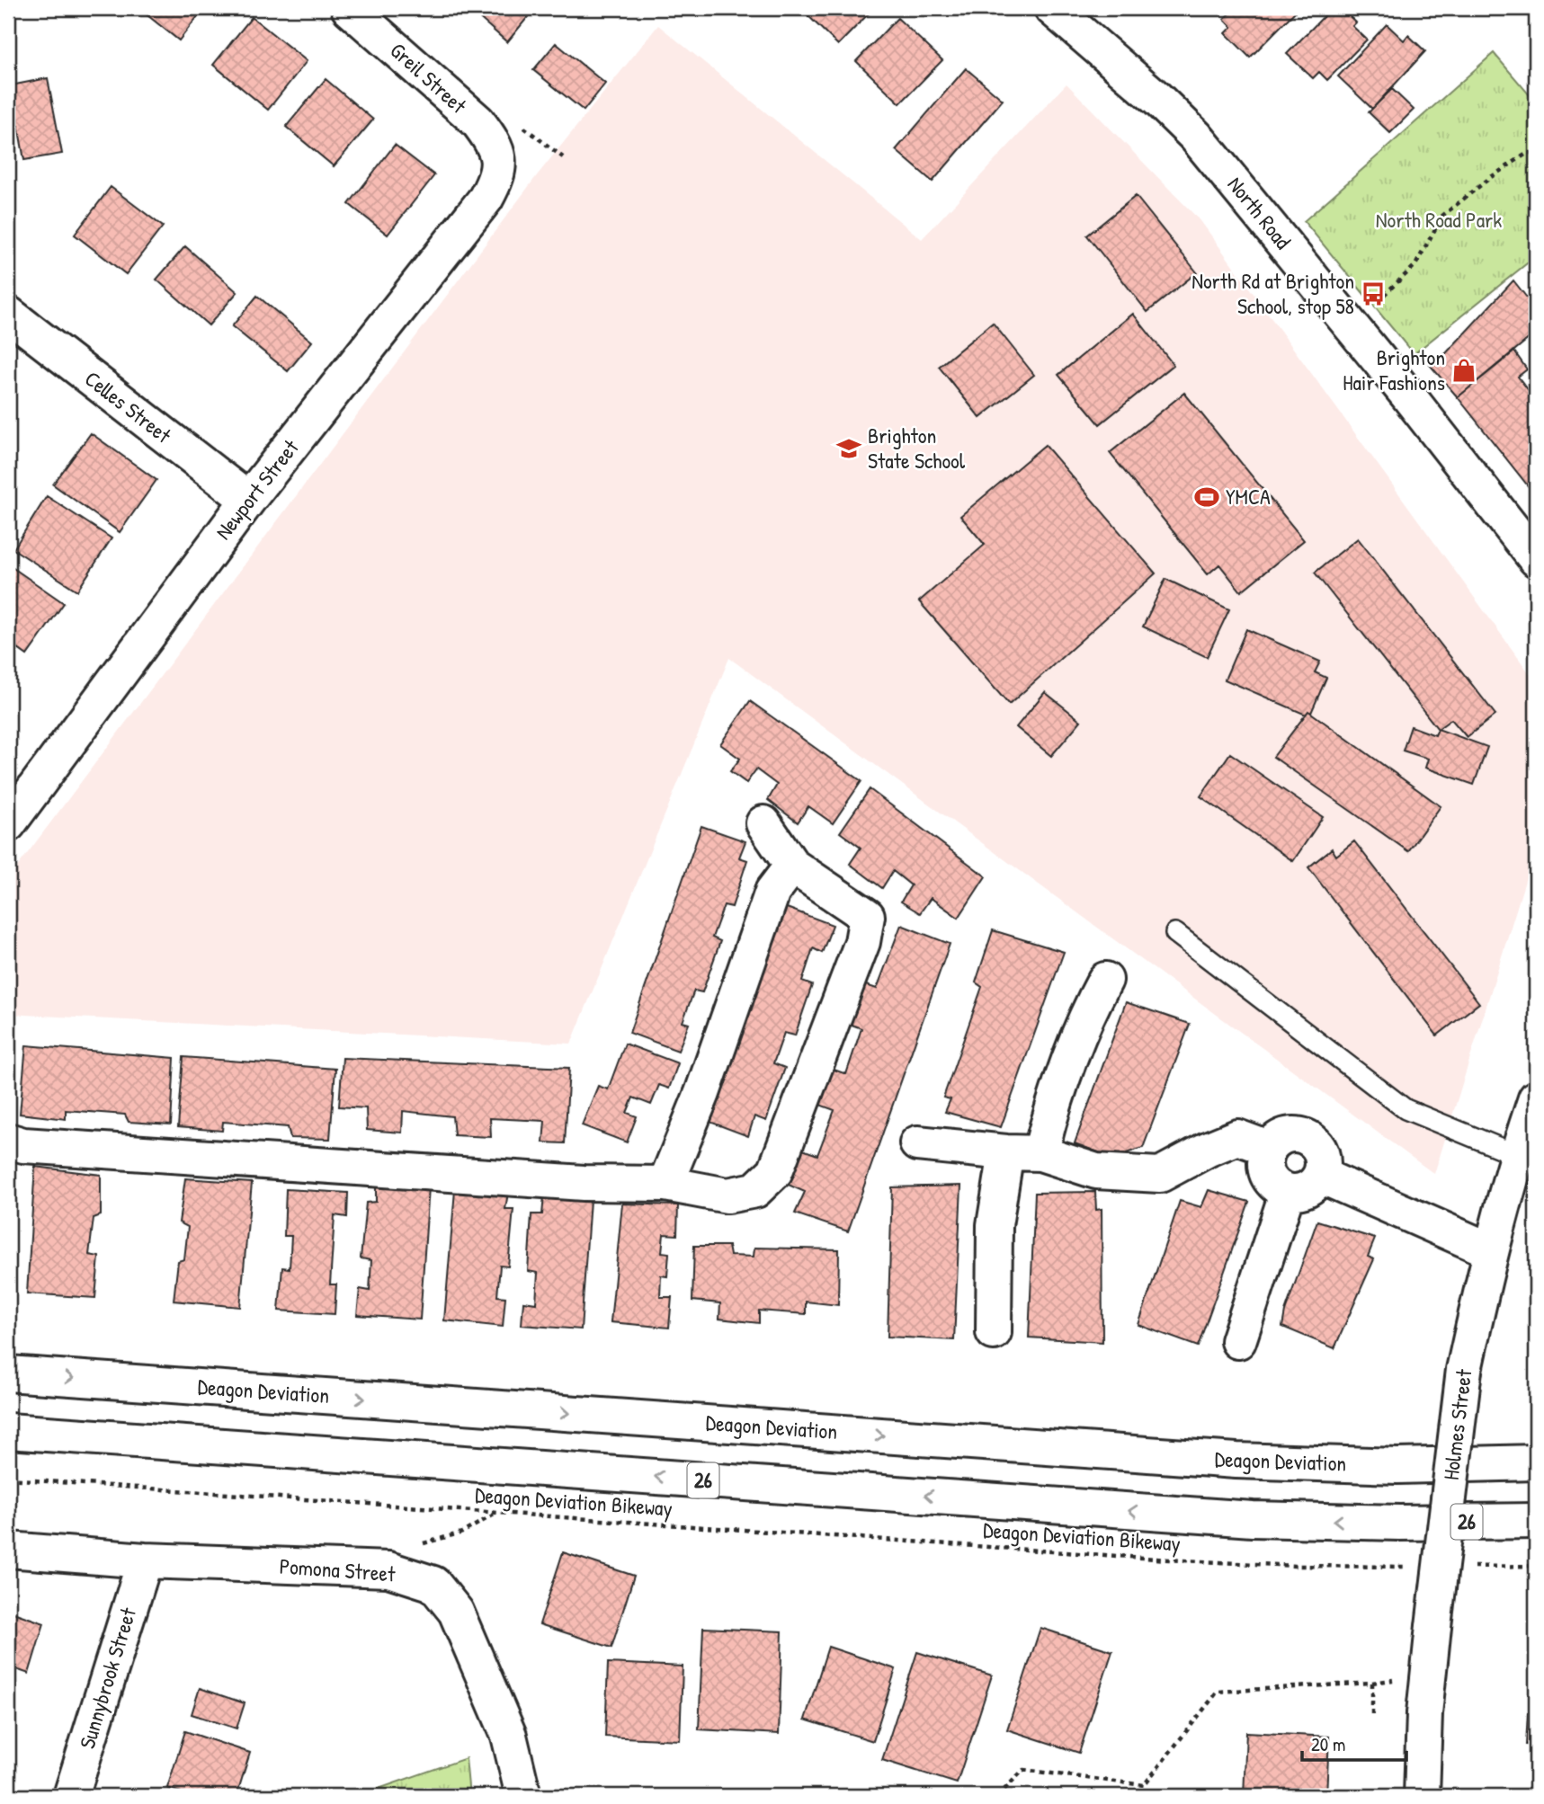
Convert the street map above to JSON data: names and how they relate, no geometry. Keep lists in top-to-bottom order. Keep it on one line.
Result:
{"streets":{"main road":["Greil Street","North Road","Celles Street","Newport Street","Deagon Deviation","Holmes Street","26","Pomona Street","Sunnybrook Street"],"path":["Deagon Deviation Bikeway"]},"crossings":[["Greil Street","Newport Street"],["Celles Street","Newport Street"],["Pomona Street","Sunnybrook Street"]],"parks":["North Road Park"],"places":{"bus stop":["North Rd at Brighton School, stop 58"],"shop":["Brighton Hair Fashions"],"school or university":["Brighton State School"],"sports":["YMCA"]},"scale_bar":"20 m"}
